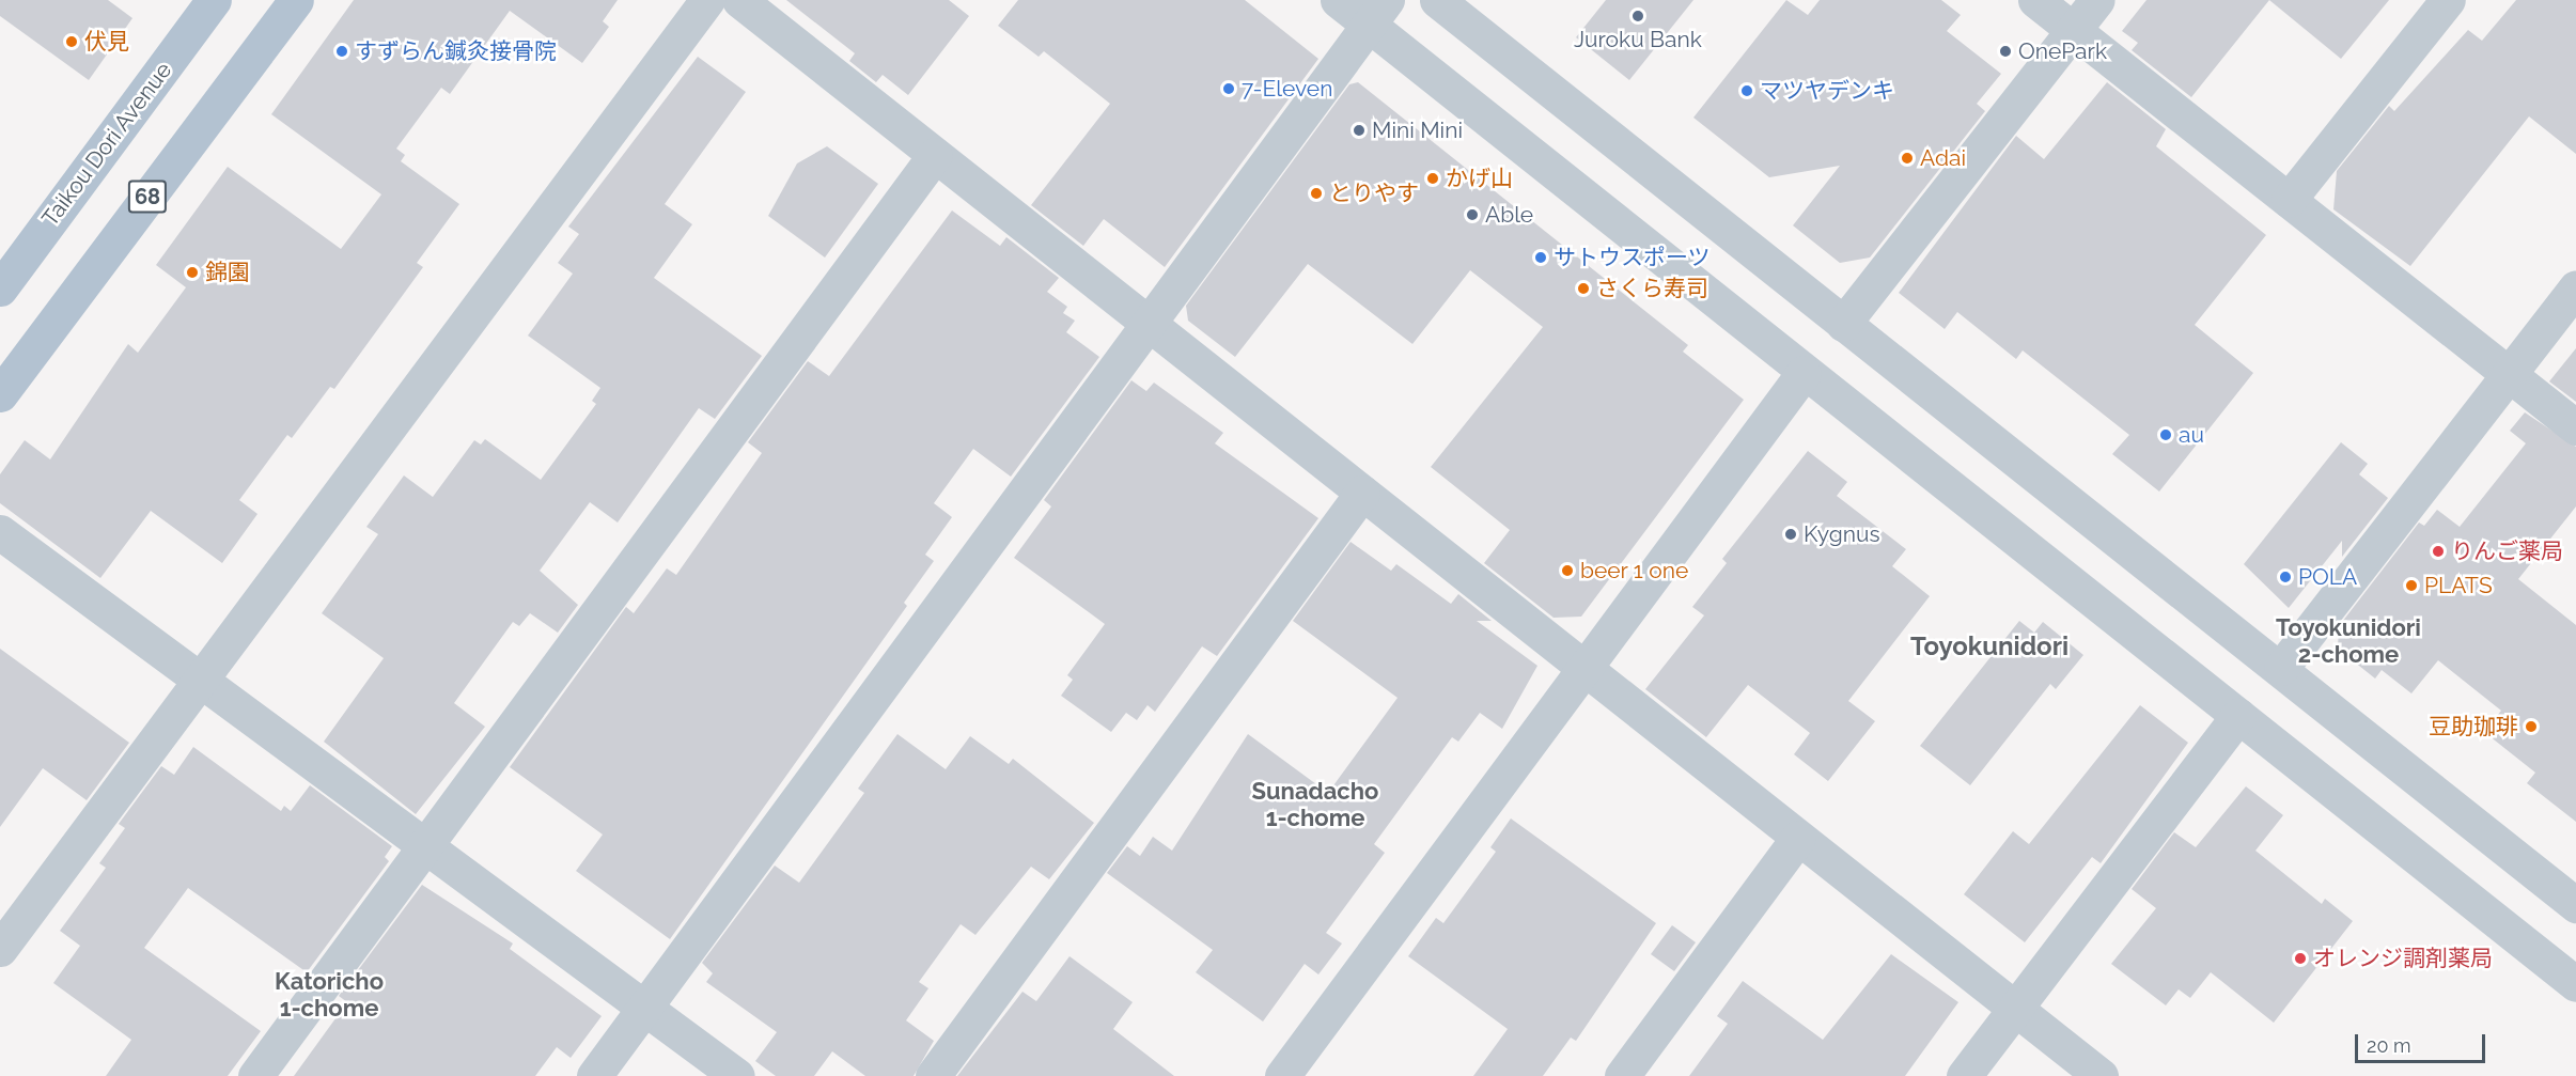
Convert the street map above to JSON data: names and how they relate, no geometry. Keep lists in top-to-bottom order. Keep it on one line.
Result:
{"streets":{"main road":["Taikou Dori Avenue","68"]},"districts":["Toyokunidori 2-chome","Toyokunidori","Sunadacho 1-chome","Katoricho 1-chome"],"places":["Juroku Bank","伏見","すずらん鍼灸接骨院","OnePark","7-Eleven","マツヤデンキ","Mini Mini","Adai","かげ山","とりやす","Able","サトウスポーツ","錦園","さくら寿司","au","Kygnus","りんご薬局","beer 1 one","POLA","PLATS","豆助珈琲","オレンジ調剤薬局"],"scale_bar":"20 m"}
